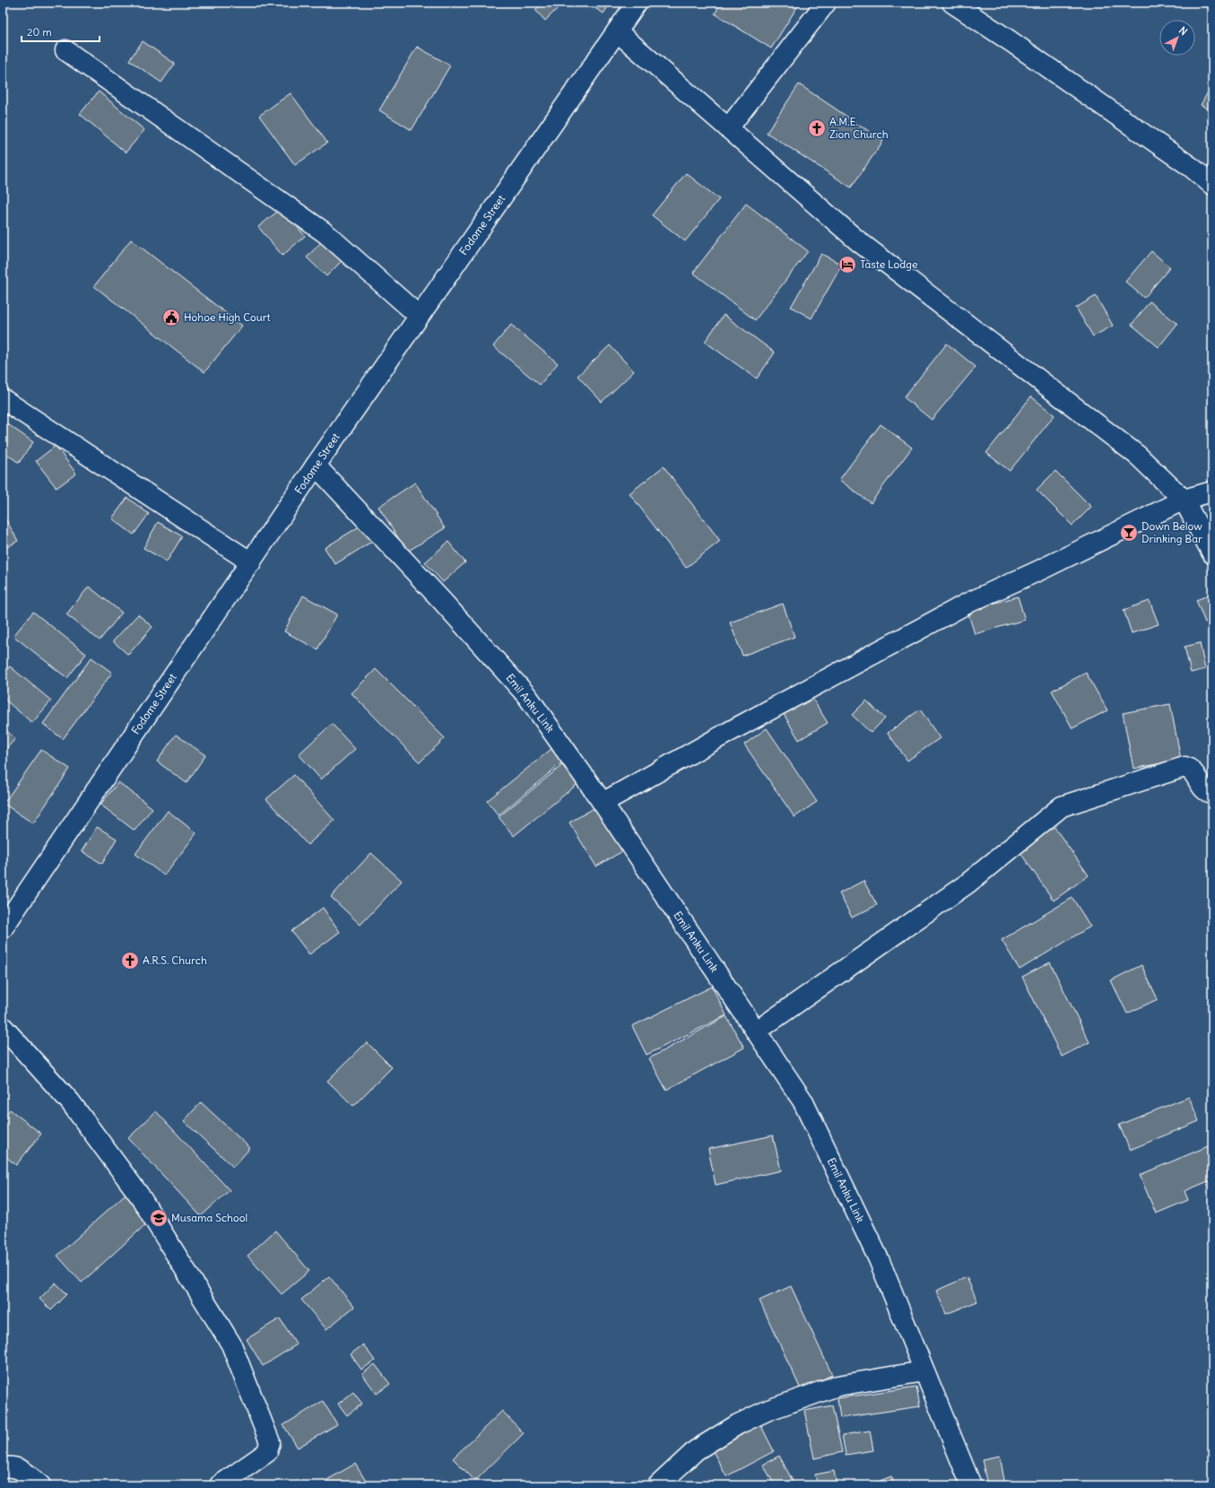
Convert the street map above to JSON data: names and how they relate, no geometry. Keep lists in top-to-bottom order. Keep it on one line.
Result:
{"streets":{"street":["Fodome Street","Emil Anku Link"]},"crossings":[["Fodome Street","Emil Anku Link"]],"places":{"church":["A.M.E. Zion Church","A.R.S. Church"],"hotel":["Taste Lodge"],"public building":["Hohoe High Court"],"bar":["Down Below Drinking Bar"],"school or university":["Musama School"]},"scale_bar":"20 m","north":"top right"}
